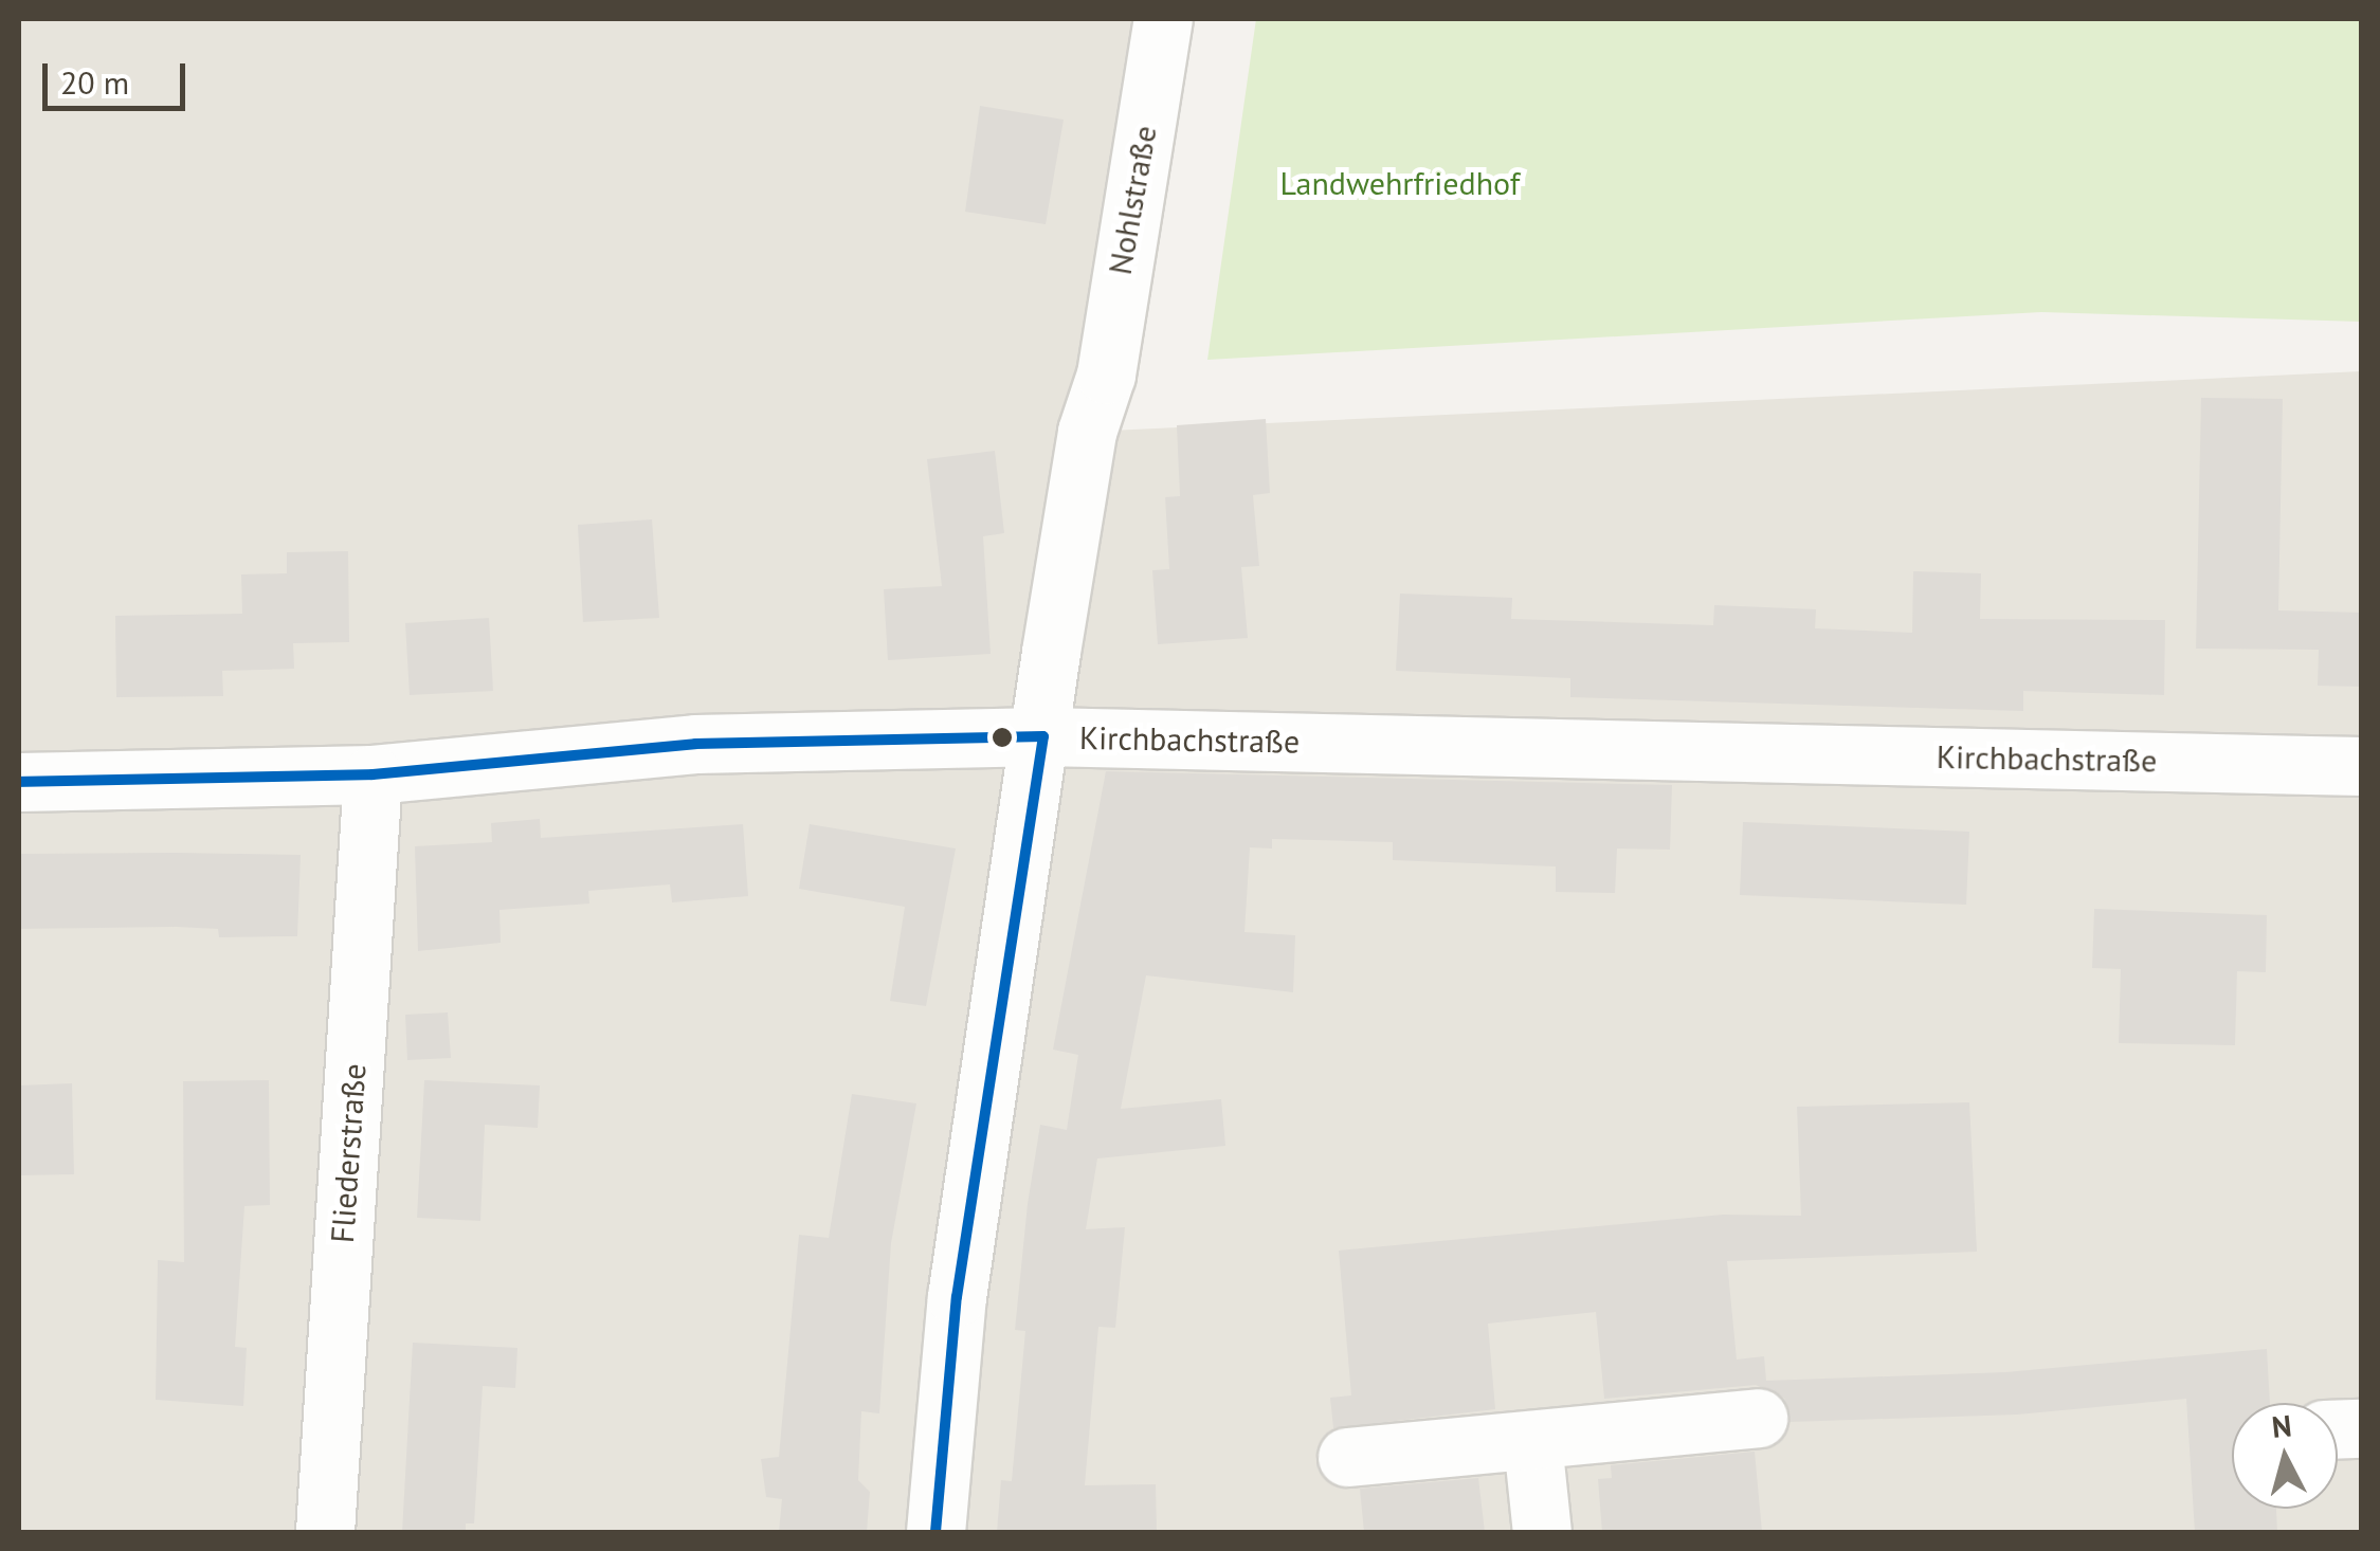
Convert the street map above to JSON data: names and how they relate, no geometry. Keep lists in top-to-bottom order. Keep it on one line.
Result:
{"streets":{"street":["Nohlstraße","Kirchbachstraße","Fliederstraße"]},"crossings":[["Nohlstraße","Kirchbachstraße"],["Kirchbachstraße","Fliederstraße"]],"parks":["Landwehrfriedhof"],"scale_bar":"20 m","north":"top"}
